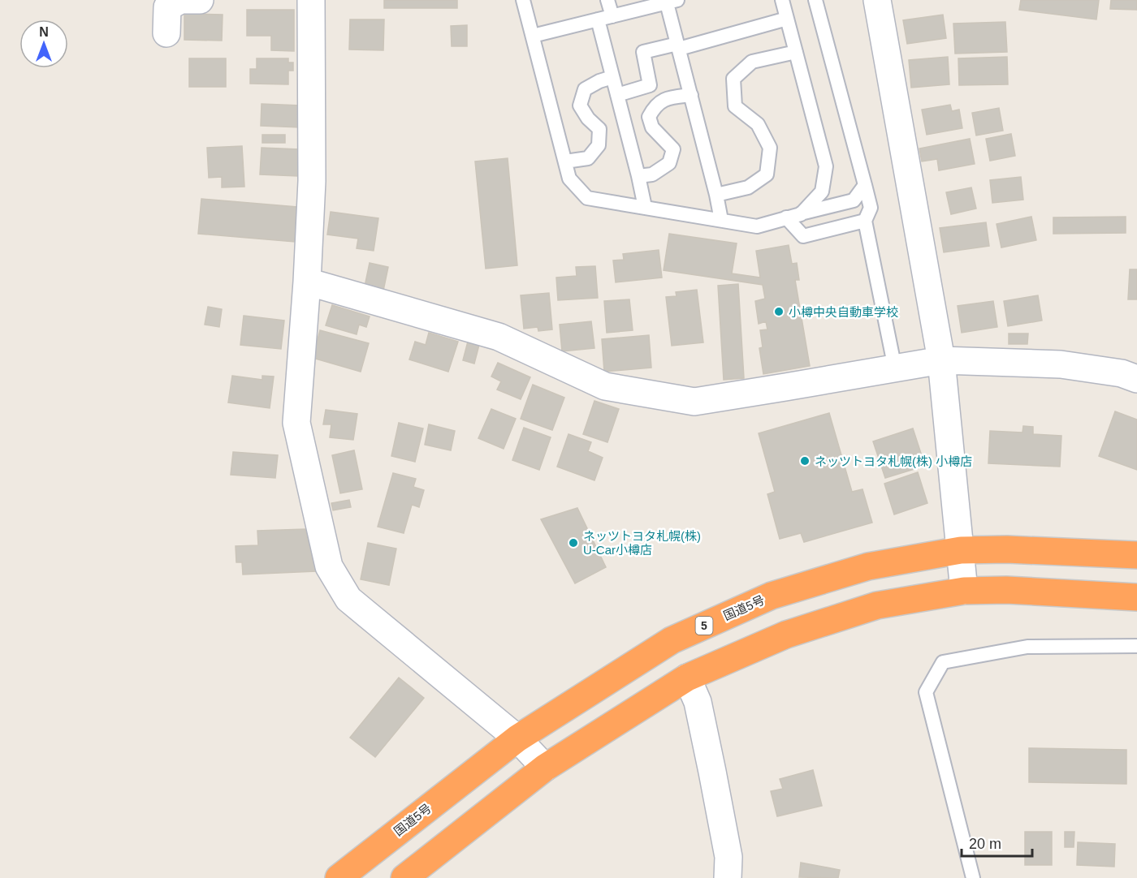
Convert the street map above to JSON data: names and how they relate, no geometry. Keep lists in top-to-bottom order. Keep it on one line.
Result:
{"streets":{"highway":["国道5号","5"]},"places":["小樽中央自動車学校","ネッツトヨタ札幌(株) 小樽店","ネッツトヨタ札幌(株) U-Car小樽店"],"scale_bar":"20 m","north":"top"}
